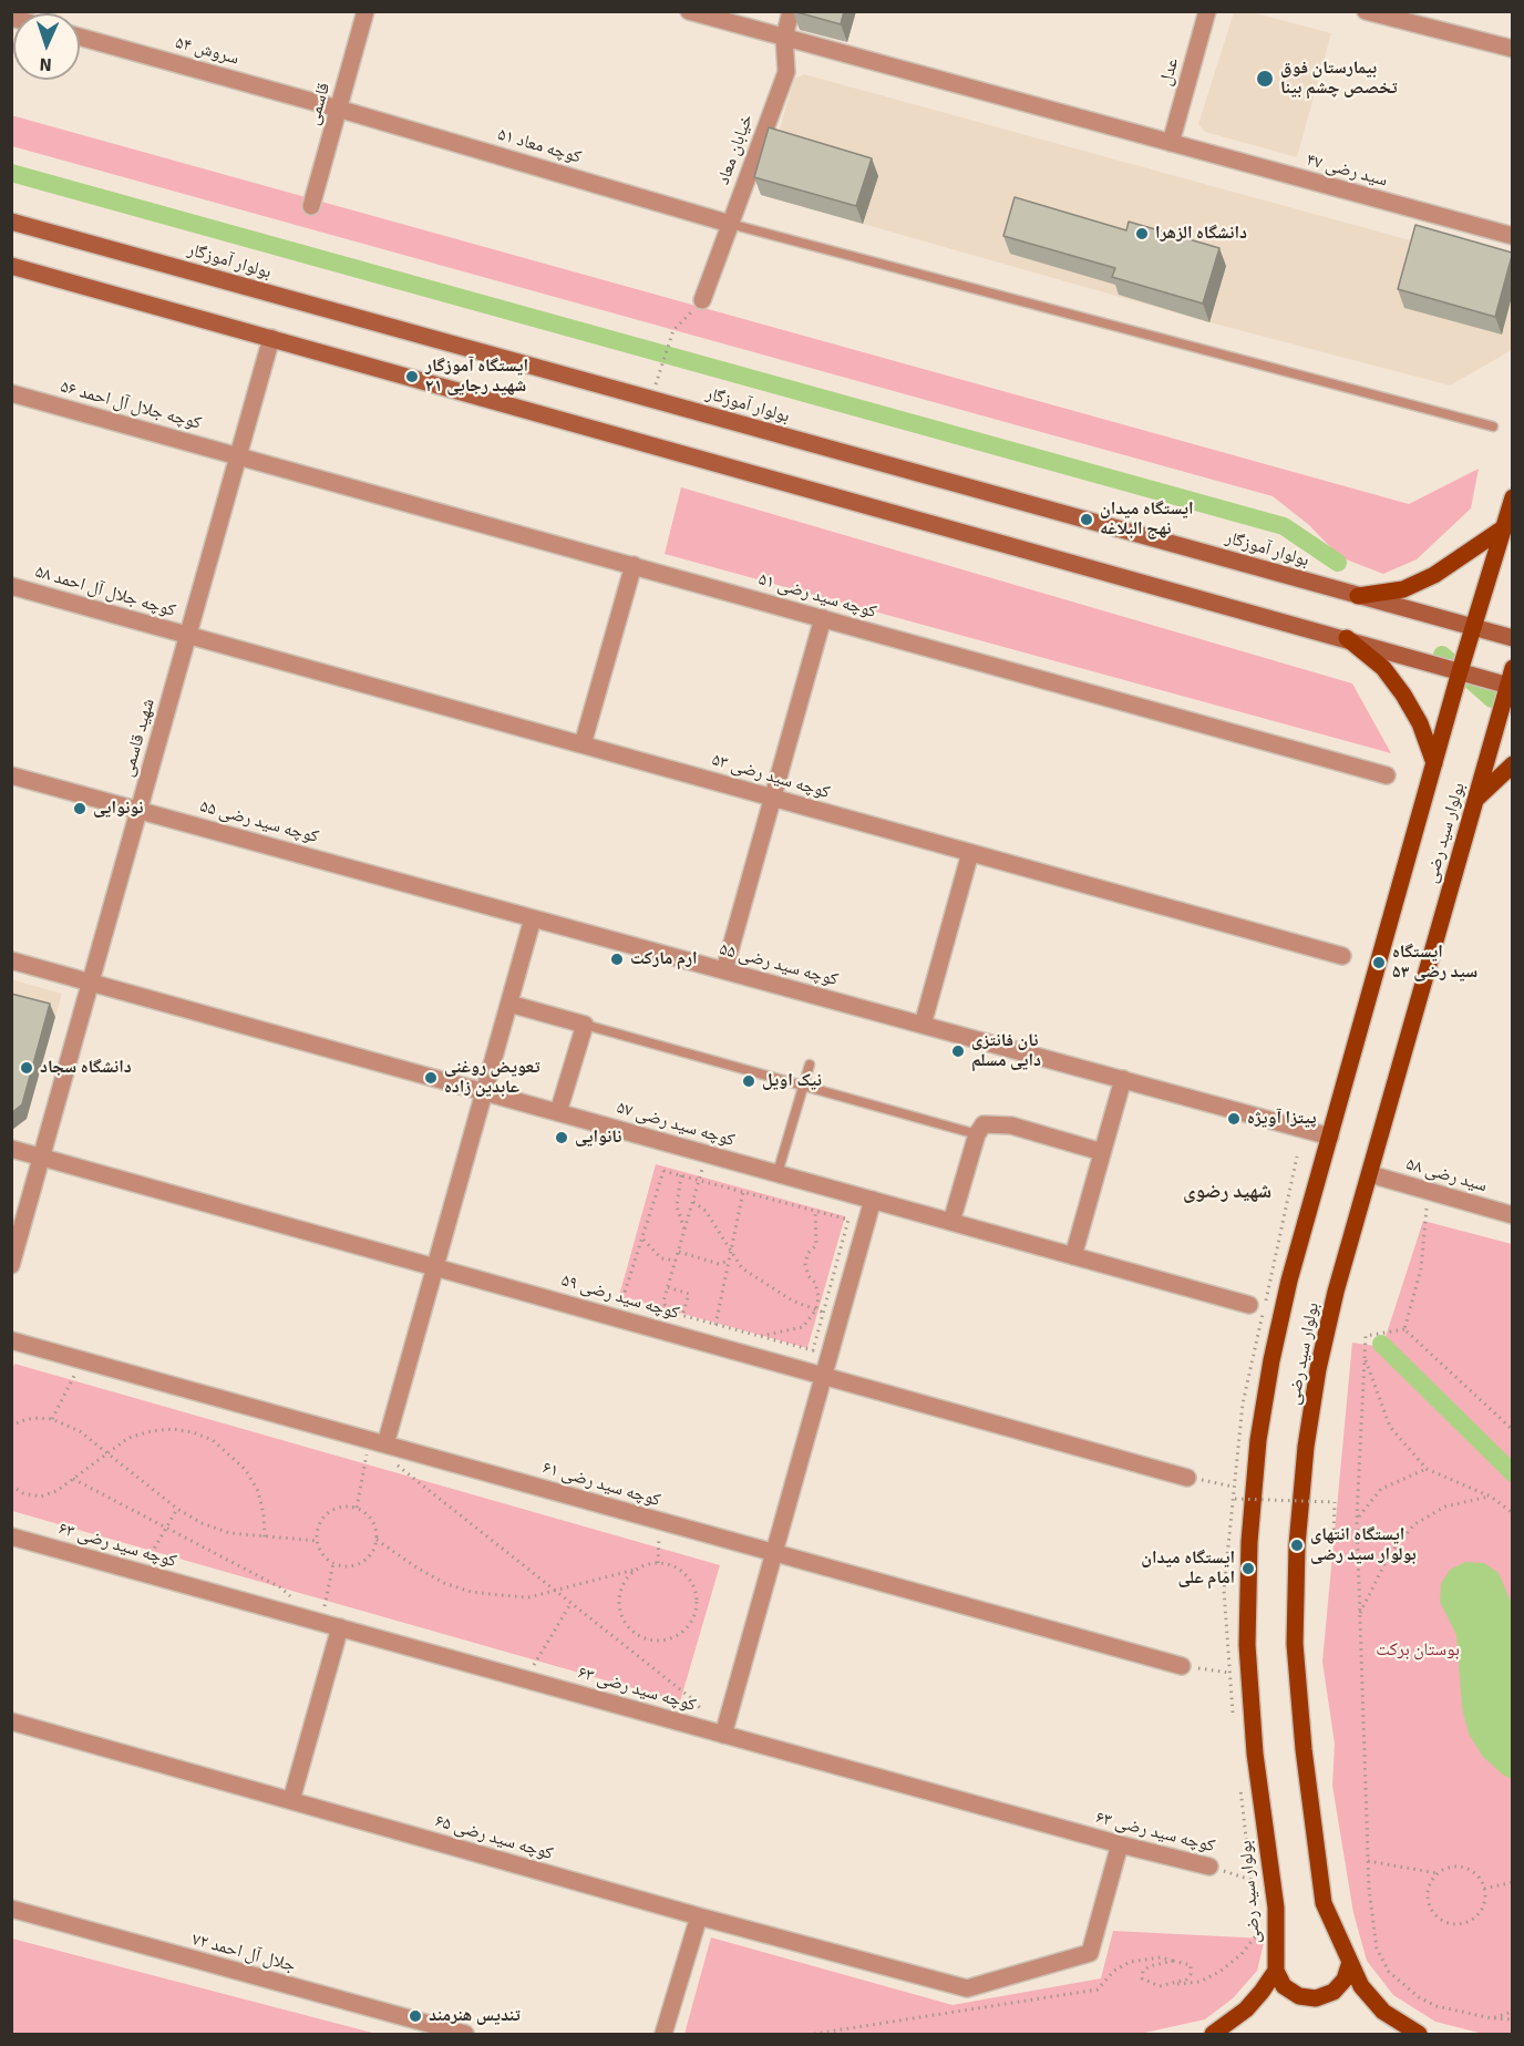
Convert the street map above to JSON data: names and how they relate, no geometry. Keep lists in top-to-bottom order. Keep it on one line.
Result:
{"streets":{"main road":["بولوار آموزگار","بولوار سید رضی"],"street":["سروش ۵۴","عدل","قاسمی","کوچه معاد ۵۱","خیابان معاد","سید رضی ۴۷","کوچه جلال آل احمد ۵۶","کوچه جلال آل احمد ۵۸","کوچه سید رضی ۵۱","شهید قاسمی","کوچه سید رضی ۵۳","کوچه سید رضی ۵۵","کوچه سید رضی ۵۷","سید رضی ۵۸","کوچه سید رضی ۵۹","کوچه سید رضی ۶۱","کوچه سید رضی ۶۳","کوچه سید رضی ۶۵","جلال آل احمد ۷۲"]},"crossings":[["سروش ۵۴","قاسمی"],["سروش ۵۴","کوچه معاد ۵۱"],["عدل","سید رضی ۴۷"],["قاسمی","کوچه معاد ۵۱"],["کوچه معاد ۵۱","خیابان معاد"],["خیابان معاد","سید رضی ۴۷"],["بولوار آموزگار","بولوار سید رضی"],["کوچه جلال آل احمد ۵۶","کوچه سید رضی ۵۱"],["کوچه جلال آل احمد ۵۶","شهید قاسمی"],["کوچه جلال آل احمد ۵۸","شهید قاسمی"],["کوچه جلال آل احمد ۵۸","کوچه سید رضی ۵۳"],["کوچه سید رضی ۵۱","شهید قاسمی"],["شهید قاسمی","کوچه سید رضی ۵۳"],["شهید قاسمی","کوچه سید رضی ۵۵"],["شهید قاسمی","کوچه سید رضی ۵۷"],["شهید قاسمی","کوچه سید رضی ۵۹"],["کوچه سید رضی ۵۵","بولوار سید رضی"],["بولوار سید رضی","سید رضی ۵۸"],["کوچه سید رضی ۶۳","کوچه سید رضی ۶۵"]],"districts":["شهید رضوی"],"parks":["بوستان برکت"],"places":["بیمارستان فوق تخصص چشم بینا","دانشگاه الزهرا","ایستگاه آموزگار شهید رجایی ۲۱","ایستگاه میدان نهج البلاغه","نونوایی","ارم مارکت","ایستگاه سید رضی ۵۳","نان فانتزی دایی مسلم","دانشگاه سجاد","تعویض روغنی عابدین زاده","نیک اویل","پیتزا آویژه","نانوایی","ایستگاه انتهای بولوار سید رضی","ایستگاه میدان امام علی","تندیس هنرمند"],"north":"bottom"}
